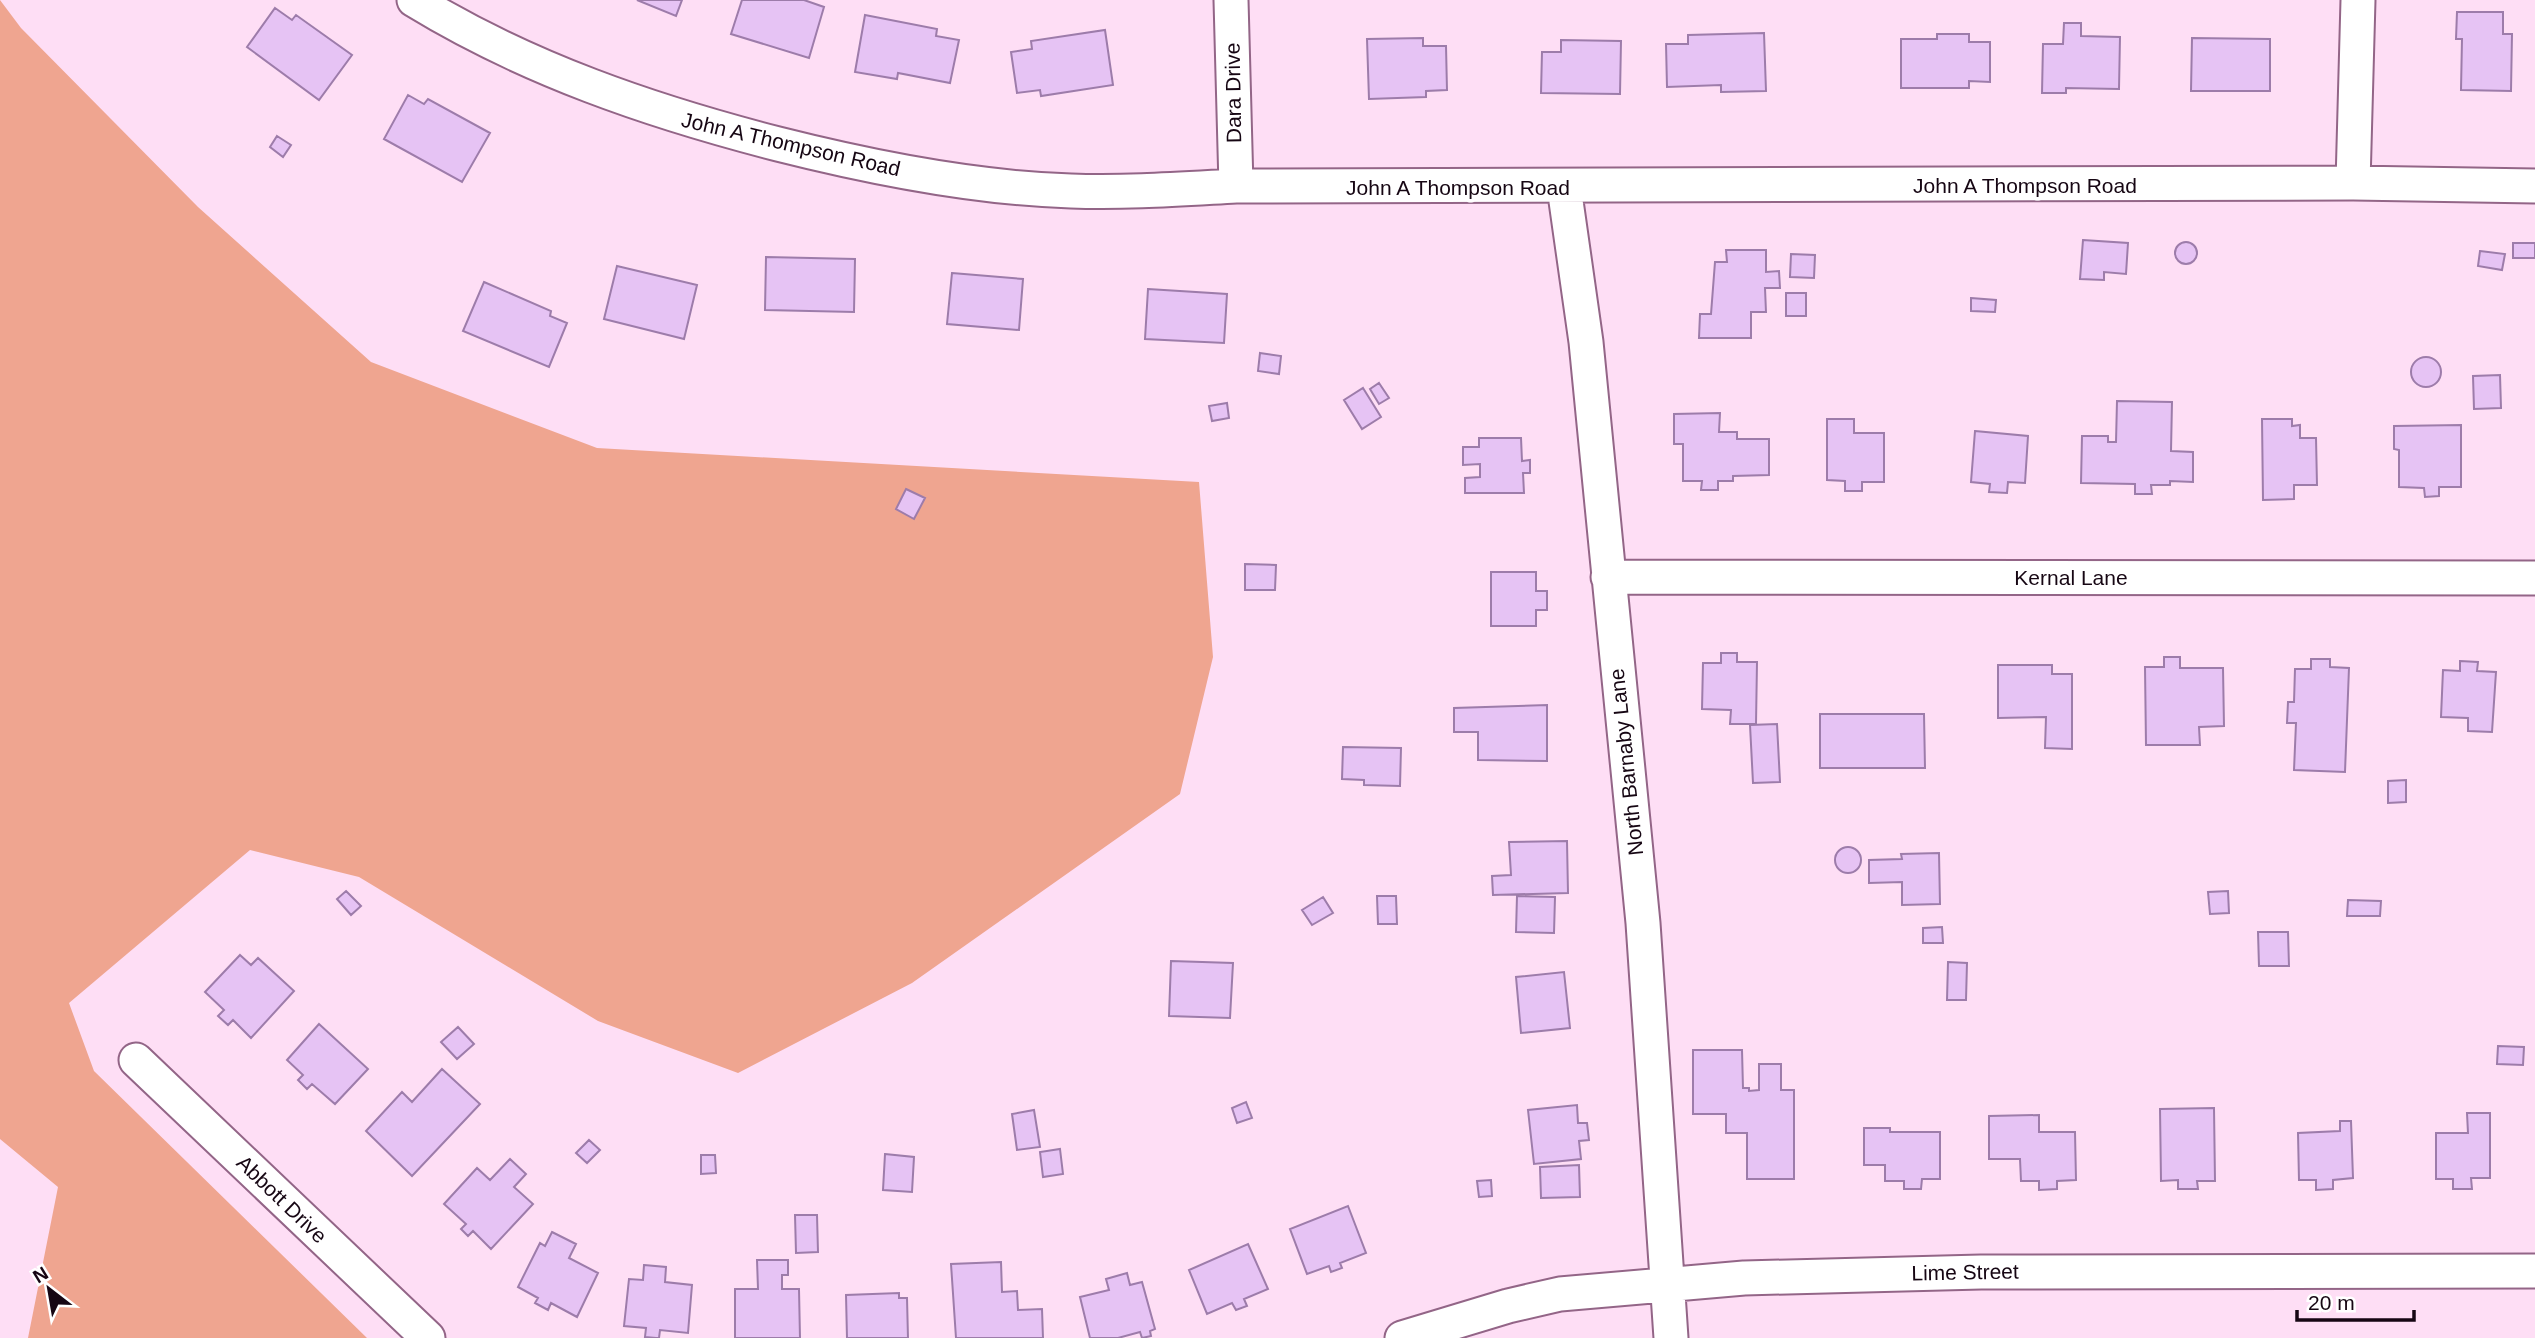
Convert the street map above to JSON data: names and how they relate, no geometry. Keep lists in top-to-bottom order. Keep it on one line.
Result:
{"streets":{"street":["Dara Drive","John A Thompson Road","Kernal Lane","North Barnaby Lane","Abbott Drive","Lime Street"]},"crossings":[["Dara Drive","John A Thompson Road"],["John A Thompson Road","North Barnaby Lane"],["Kernal Lane","North Barnaby Lane"],["North Barnaby Lane","Lime Street"]],"scale_bar":"20 m","north":"top left"}
